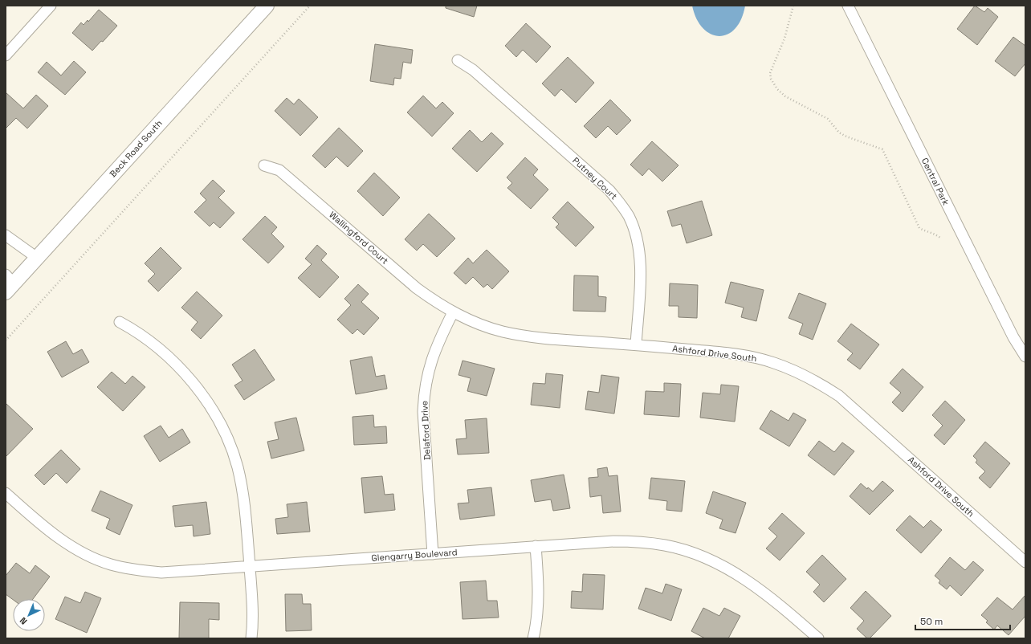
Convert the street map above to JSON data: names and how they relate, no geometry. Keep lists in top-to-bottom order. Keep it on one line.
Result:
{"streets":{"main road":["Beck Road South"],"street":["Putney Court","Central Park","Wallingford Court","Ashford Drive South","Delaford Drive","Glengarry Boulevard"]},"crossings":[["Putney Court","Ashford Drive South"],["Wallingford Court","Ashford Drive South"],["Wallingford Court","Delaford Drive"],["Ashford Drive South","Delaford Drive"],["Delaford Drive","Glengarry Boulevard"]],"scale_bar":"50 m","north":"bottom left"}
